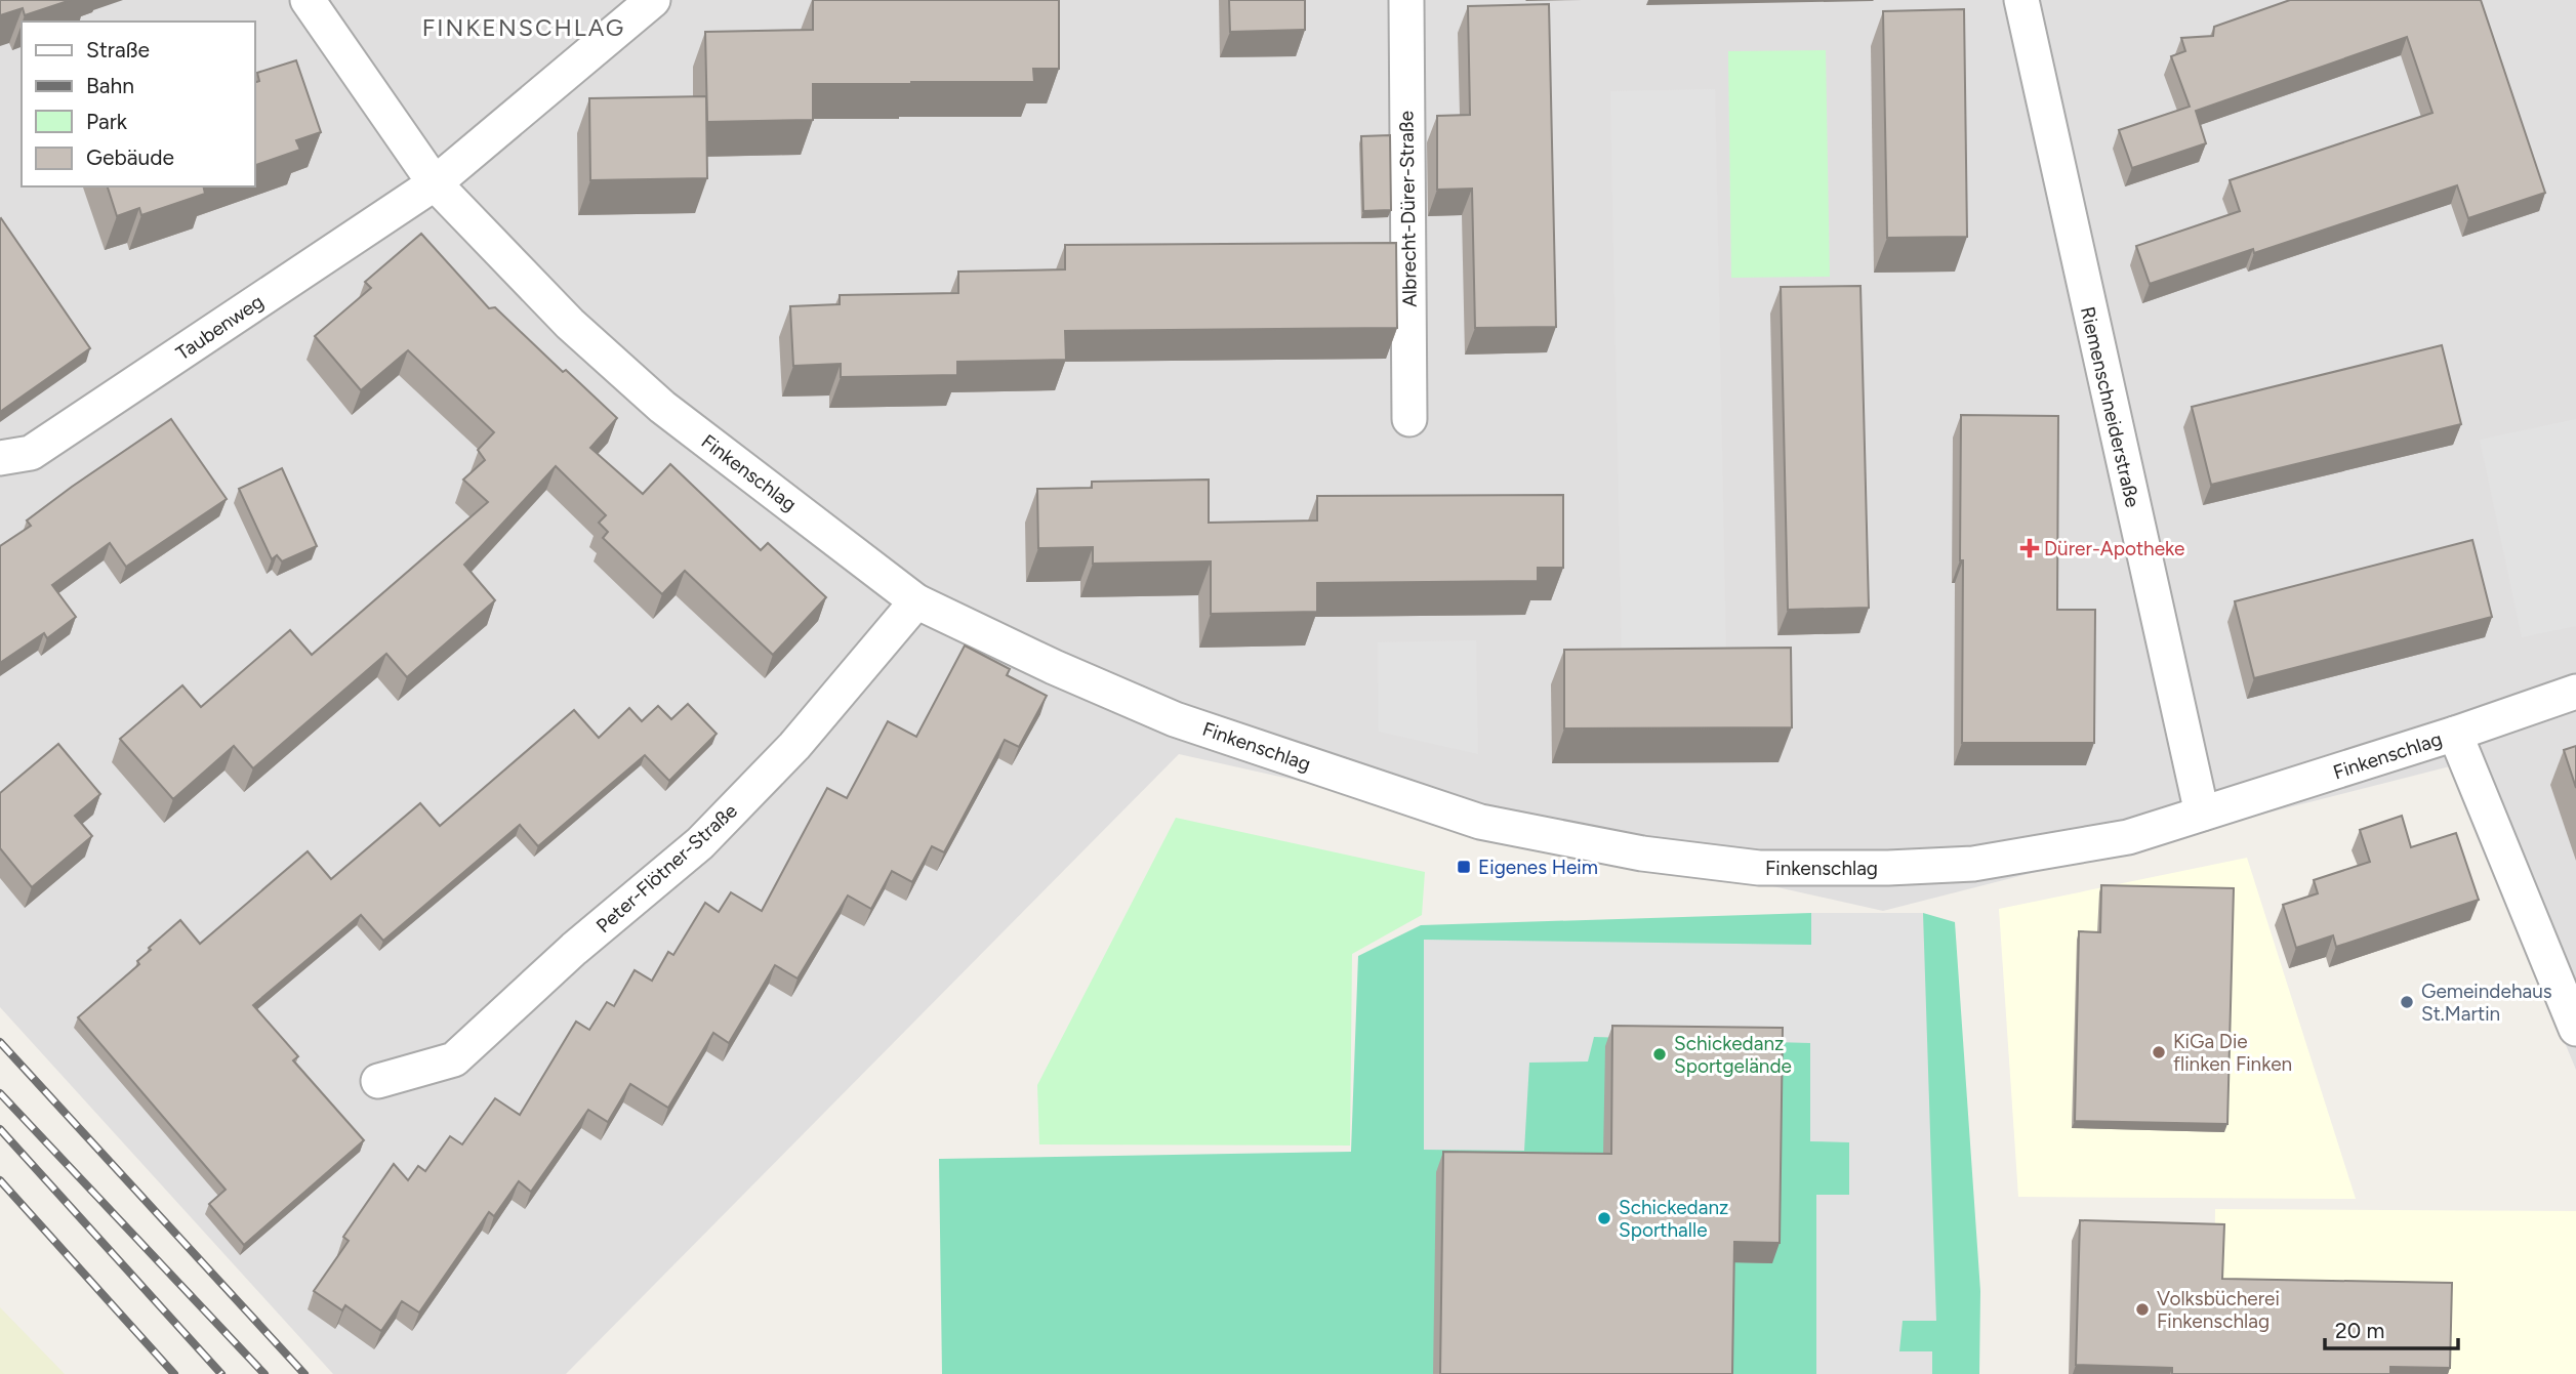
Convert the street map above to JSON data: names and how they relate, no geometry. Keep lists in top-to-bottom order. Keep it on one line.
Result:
{"streets":{"street":["Albrecht-Dürer-Straße","Taubenweg","Riemenschneiderstraße","Finkenschlag","Peter-Flötner-Straße"]},"crossings":[["Taubenweg","Finkenschlag"],["Riemenschneiderstraße","Finkenschlag"],["Finkenschlag","Peter-Flötner-Straße"]],"districts":["FINKENSCHLAG"],"places":{"health":["Dürer-Apotheke"],"transit":["Eigenes Heim"],"other":["Gemeindehaus St.Martin","KiGa Die flinken Finken","Schickedanz Sportgelände","Schickedanz Sporthalle","Volksbücherei Finkenschlag"]},"legend":["Straße","Bahn","Park","Gebäude"],"scale_bar":"20 m"}
